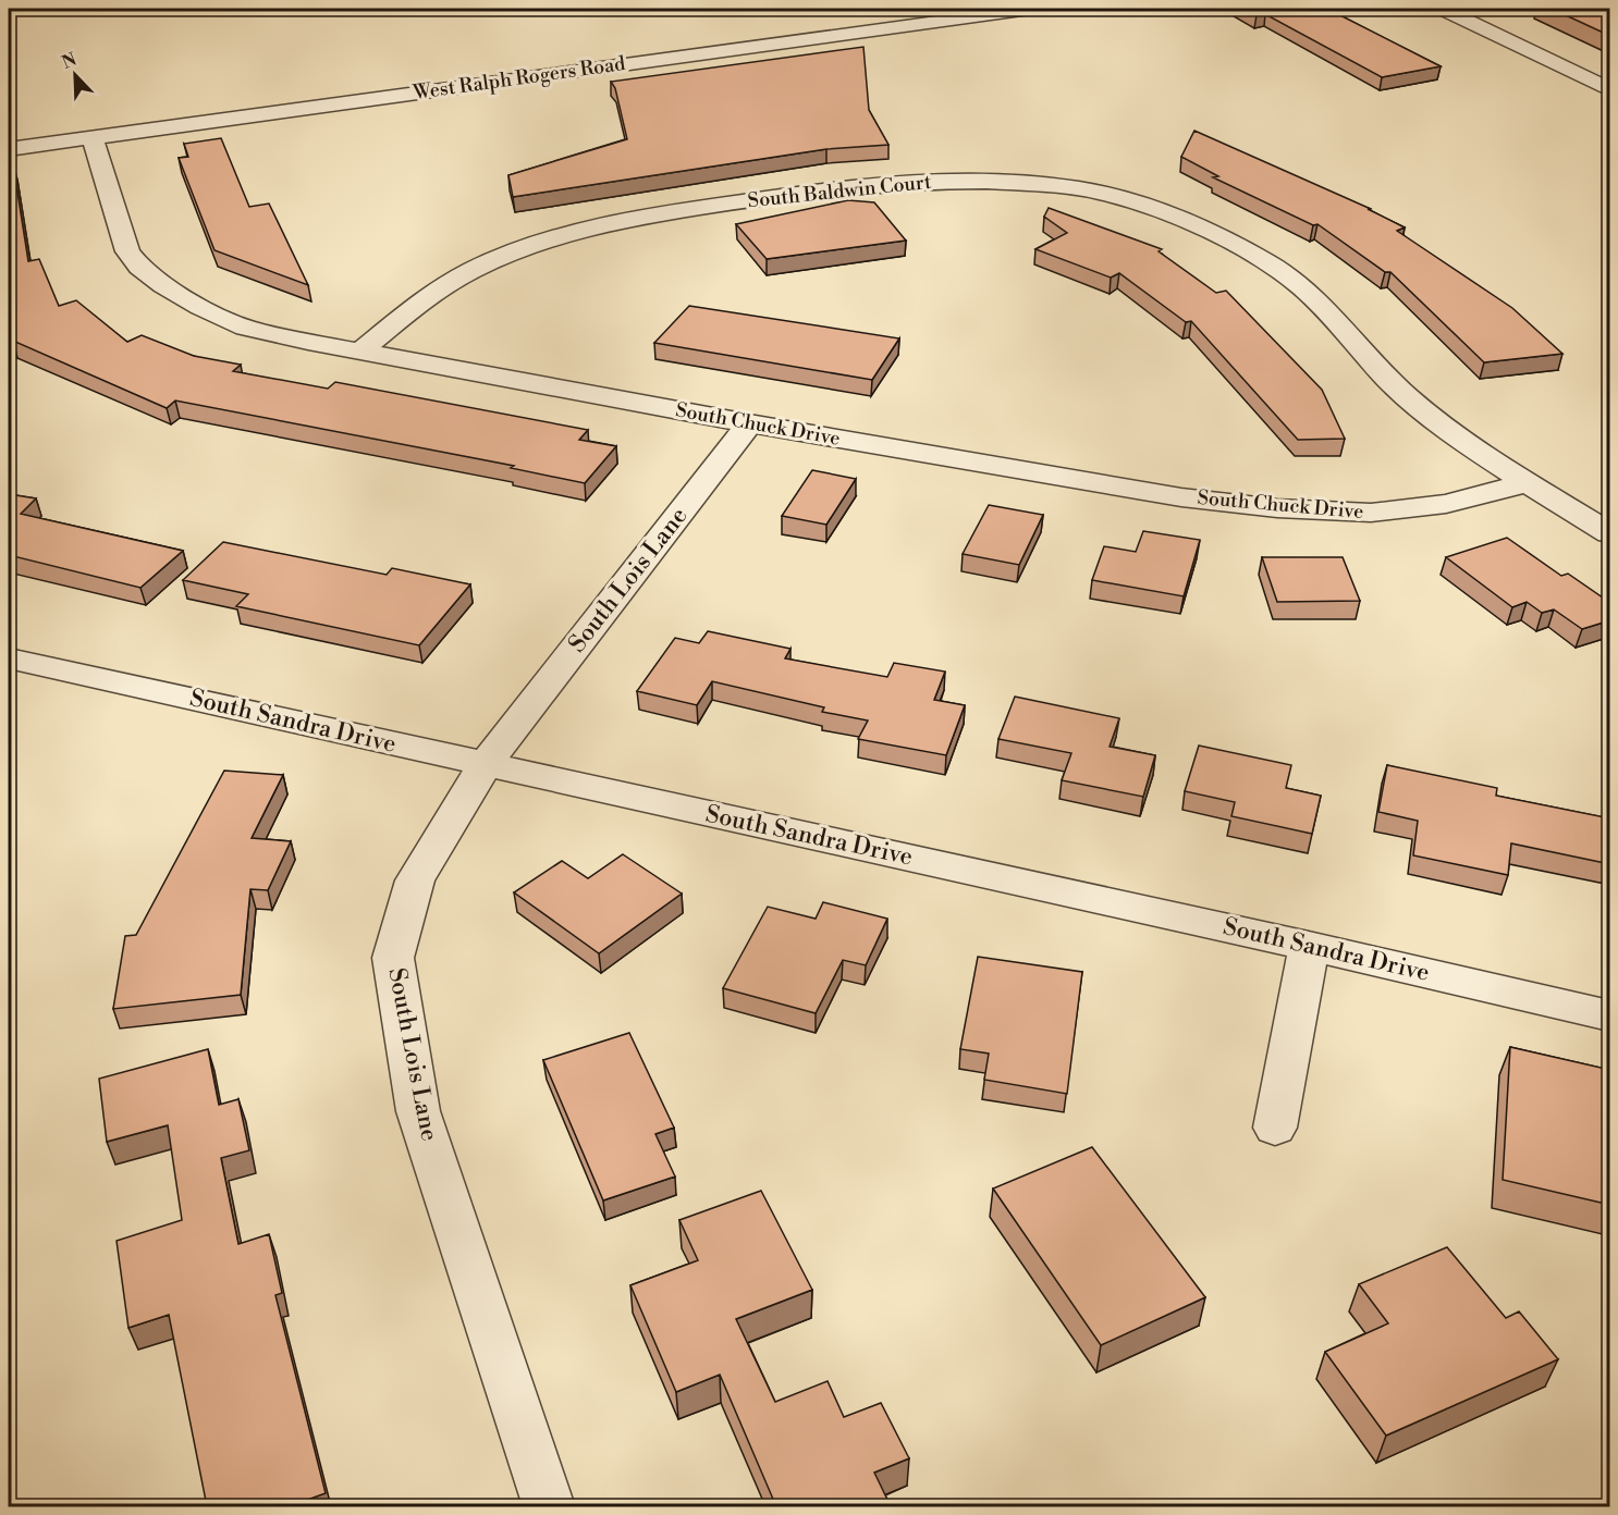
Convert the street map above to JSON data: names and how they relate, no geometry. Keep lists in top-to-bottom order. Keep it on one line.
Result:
{"streets":{"street":["West Ralph Rogers Road","South Baldwin Court","South Chuck Drive","South Lois Lane","South Sandra Drive"]},"crossings":[["West Ralph Rogers Road","South Chuck Drive"],["South Baldwin Court","South Chuck Drive"],["South Chuck Drive","South Lois Lane"],["South Lois Lane","South Sandra Drive"]],"north":"top left"}
